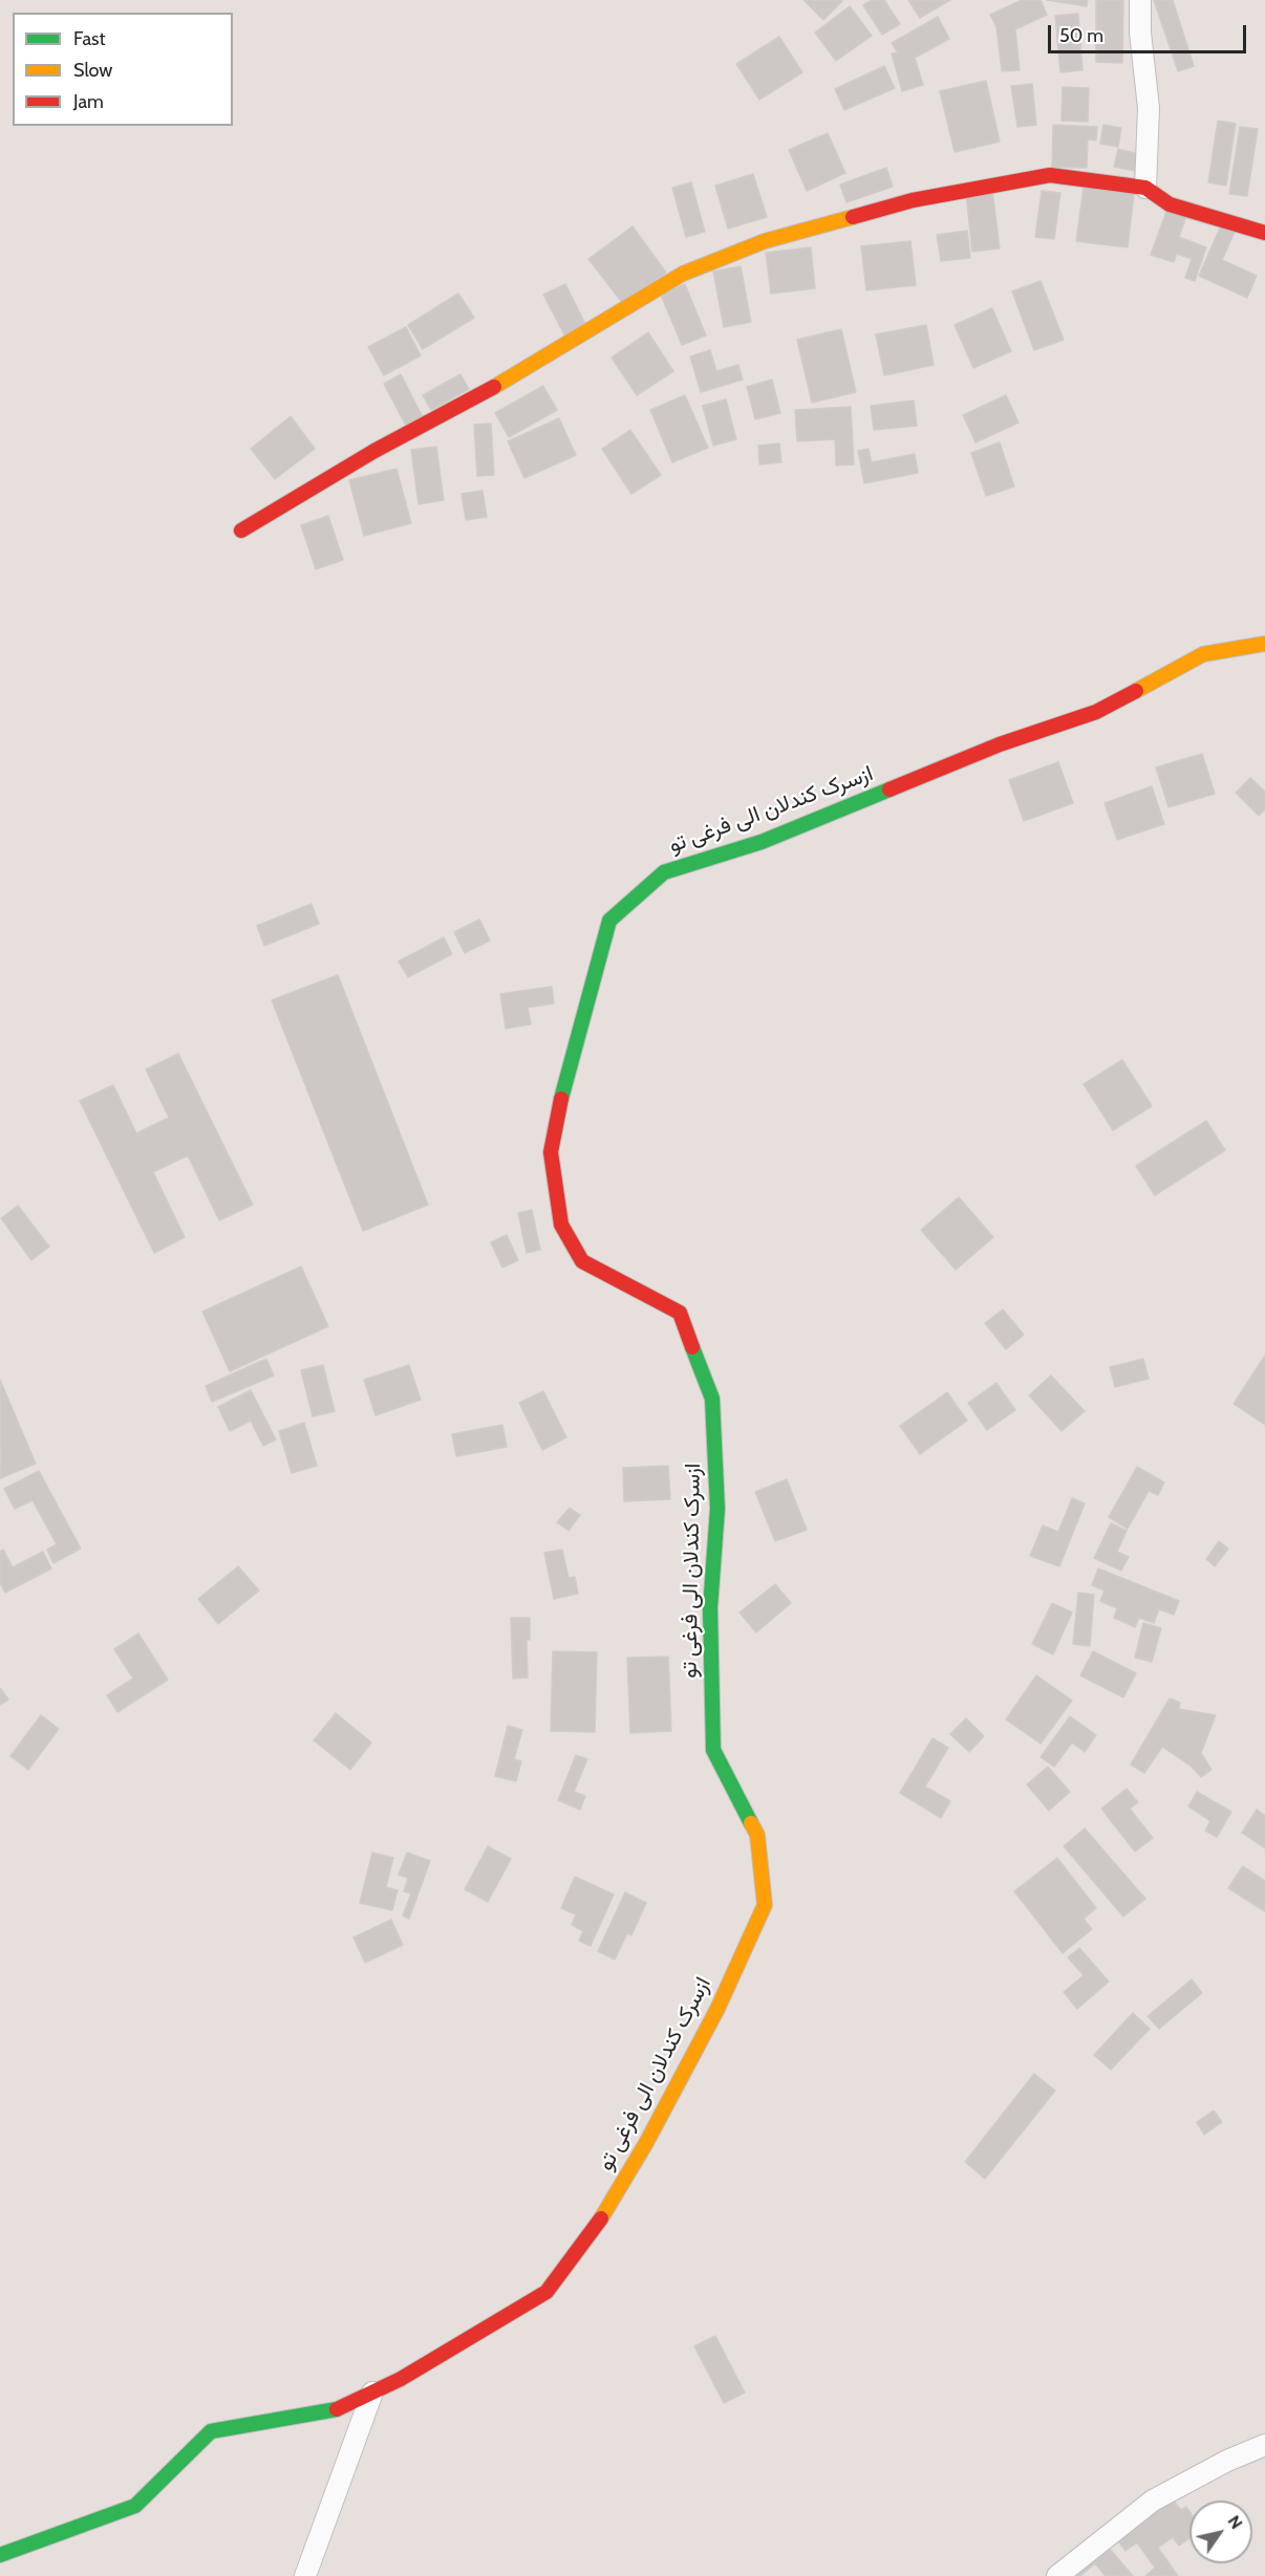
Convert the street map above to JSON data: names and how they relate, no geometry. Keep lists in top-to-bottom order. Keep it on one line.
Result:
{"streets":{"street":["ازسرک کندلان الی فرغی تو"]},"legend":["Fast","Slow","Jam"],"scale_bar":"50 m","north":"top right"}
